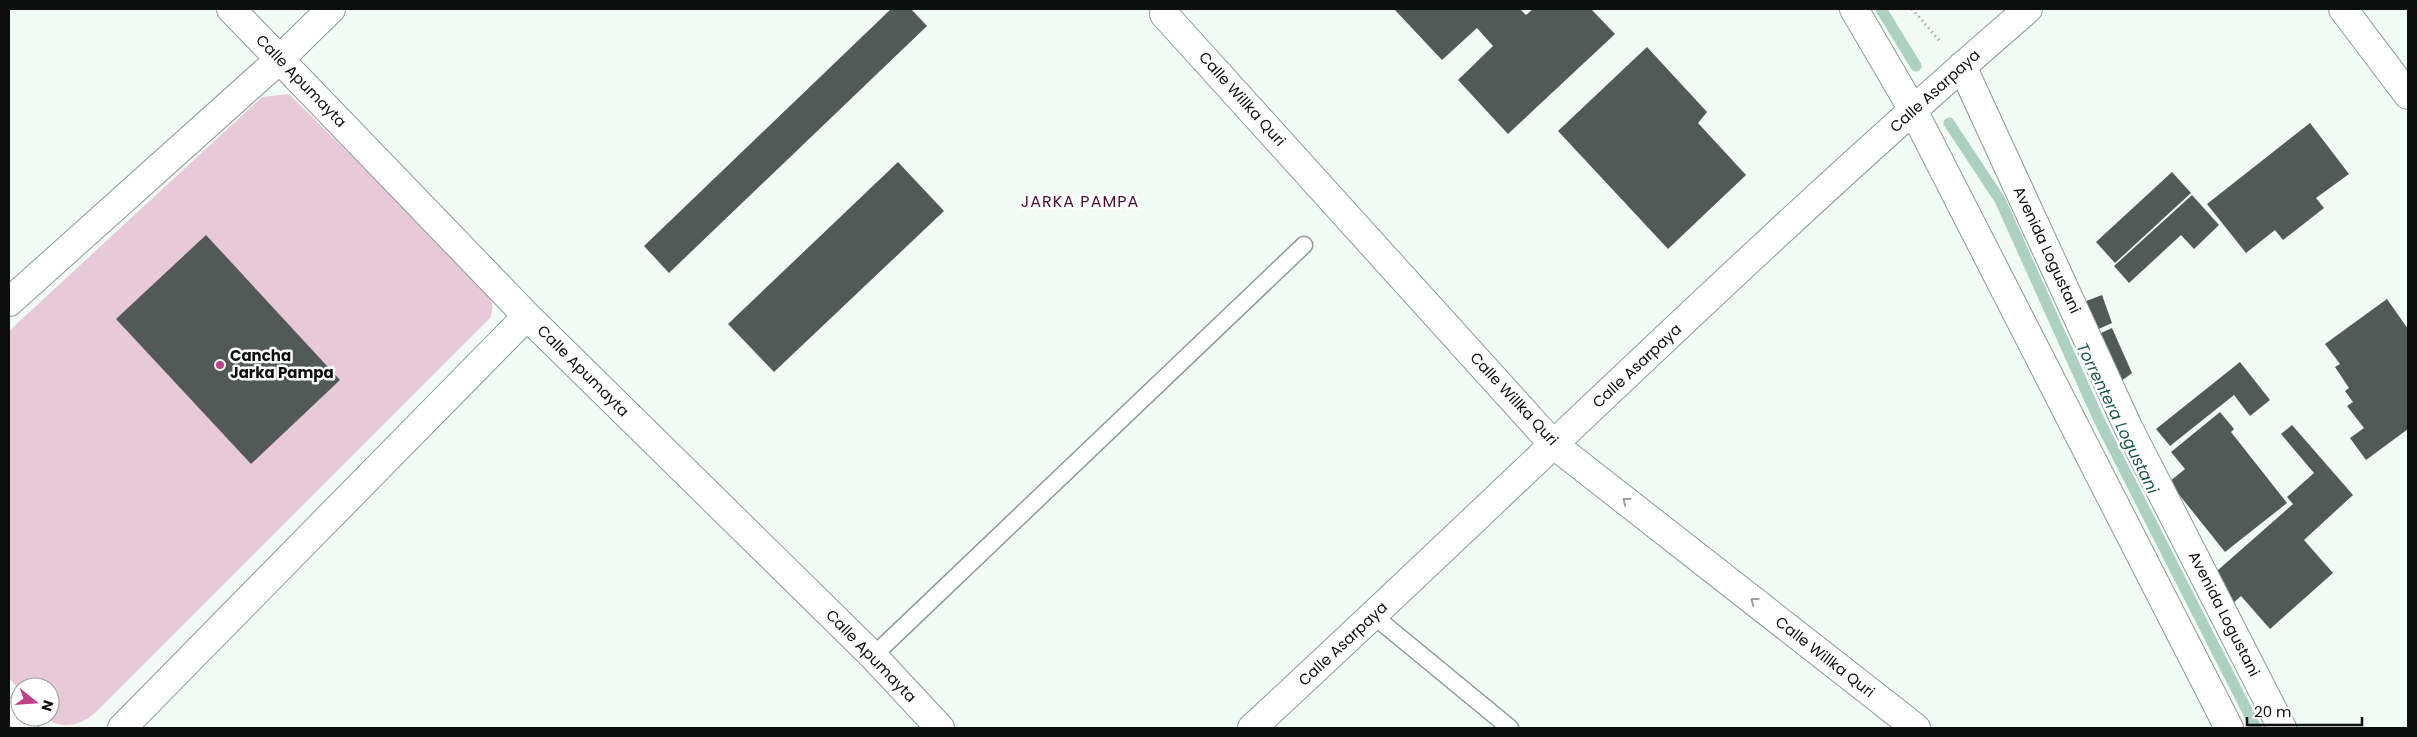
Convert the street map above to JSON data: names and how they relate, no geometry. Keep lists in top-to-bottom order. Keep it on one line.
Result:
{"streets":{"street":["Calle Apumayta","Calle Asarpaya","Calle Willka Quri","Avenida Logustani"]},"crossings":[["Calle Asarpaya","Calle Willka Quri"],["Calle Asarpaya","Avenida Logustani"]],"one_way":["Calle Willka Quri"],"districts":["JARKA PAMPA"],"water":["Torrentera Logustani"],"places":["Cancha Jarka Pampa"],"scale_bar":"20 m","north":"right"}
